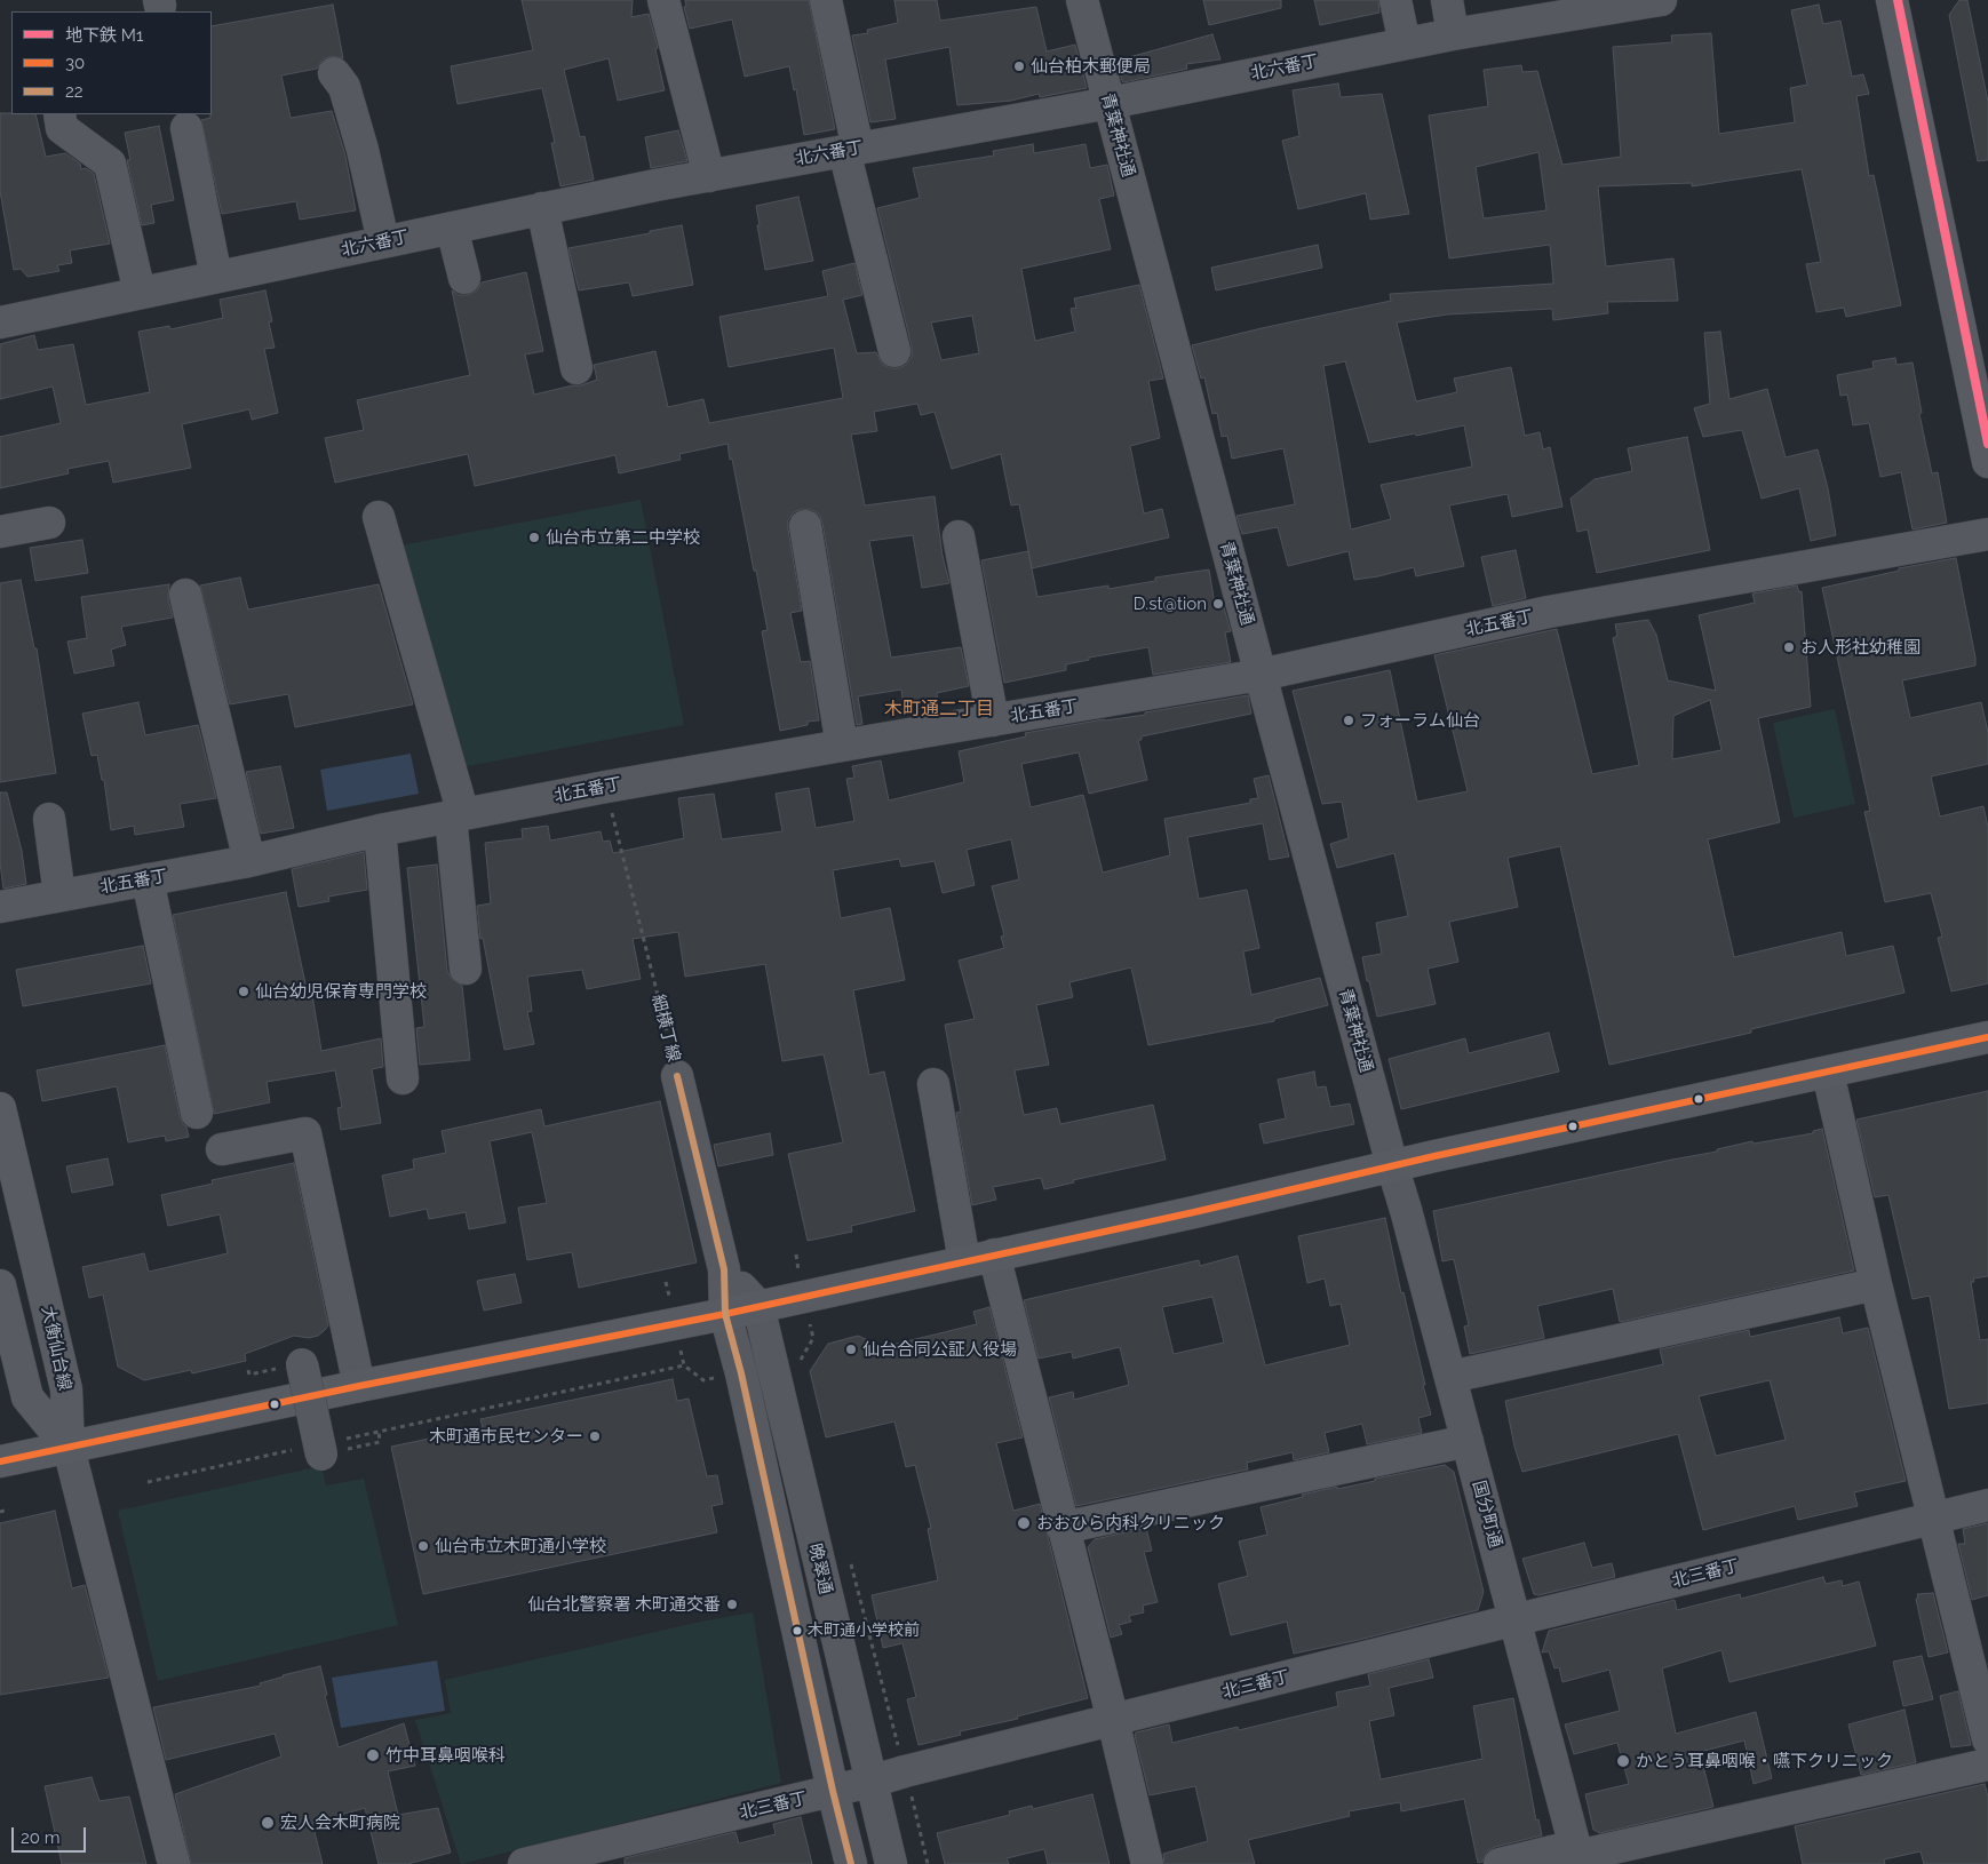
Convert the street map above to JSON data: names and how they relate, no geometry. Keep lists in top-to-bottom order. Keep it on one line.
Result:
{"streets":{"main road":["大衡仙台線"],"street":["北六番丁","青葉神社通","北五番丁","細横丁線","国分町通","晩翠通","北三番丁"]},"crossings":[["北六番丁","青葉神社通"],["青葉神社通","北五番丁"],["青葉神社通","国分町通"],["北五番丁","細横丁線"],["細横丁線","晩翠通"],["国分町通","北三番丁"],["晩翠通","北三番丁"]],"districts":["木町通二丁目"],"places":["仙台柏木郵便局","仙台市立第二中学校","D.st@tion","お人形社幼稚園","フォーラム仙台","仙台幼児保育専門学校","仙台合同公証人役場","木町通市民センター","おおひら内科クリニック","仙台市立木町通小学校","仙台北警察署 木町通交番","木町通小学校前","竹中耳鼻咽喉科","かとう耳鼻咽喉・嚥下クリニック","宏人会木町病院"],"lines":["metro line M1","transit line 30","transit line 22"],"legend":["地下鉄 M1","30","22"],"scale_bar":"20 m"}
